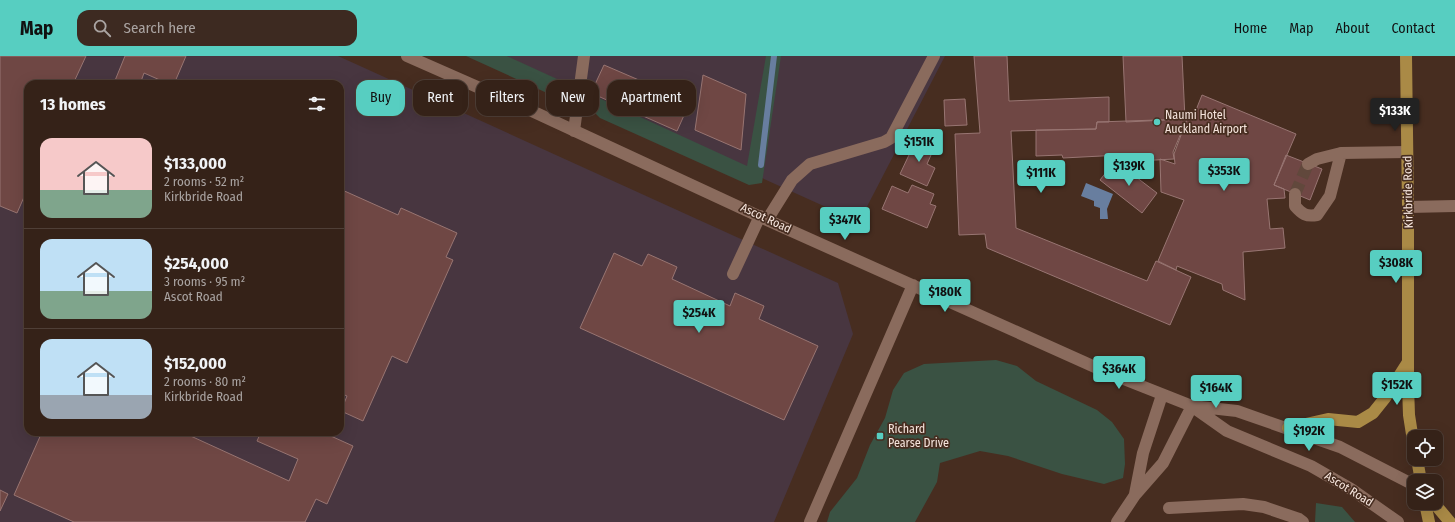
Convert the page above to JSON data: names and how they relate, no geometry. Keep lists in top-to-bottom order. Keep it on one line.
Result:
{"streets":{"main road":["Kirkbride Road"],"street":["Ascot Road"]},"places":{"other":["Naumi Hotel Auckland Airport"],"transit":["Richard Pearse Drive"]},"page":{"header":"Map","search":"Search here","nav":["Home","Map","About","Contact"],"chip":["Buy","Rent","Filters","New","Apartment"],"heading":"13 homes","price":["$133K","$151K","$139K","$353K","$111K","$347K","$308K","$180K","$254K","$364K","$152K","$164K","$192K"],"list":[{"name":"$133,000","note":"2 rooms · 52 m² · Kirkbride Road"},{"name":"$254,000","note":"3 rooms · 95 m² · Ascot Road"},{"name":"$152,000","note":"2 rooms · 80 m² · Kirkbride Road"}]}}
